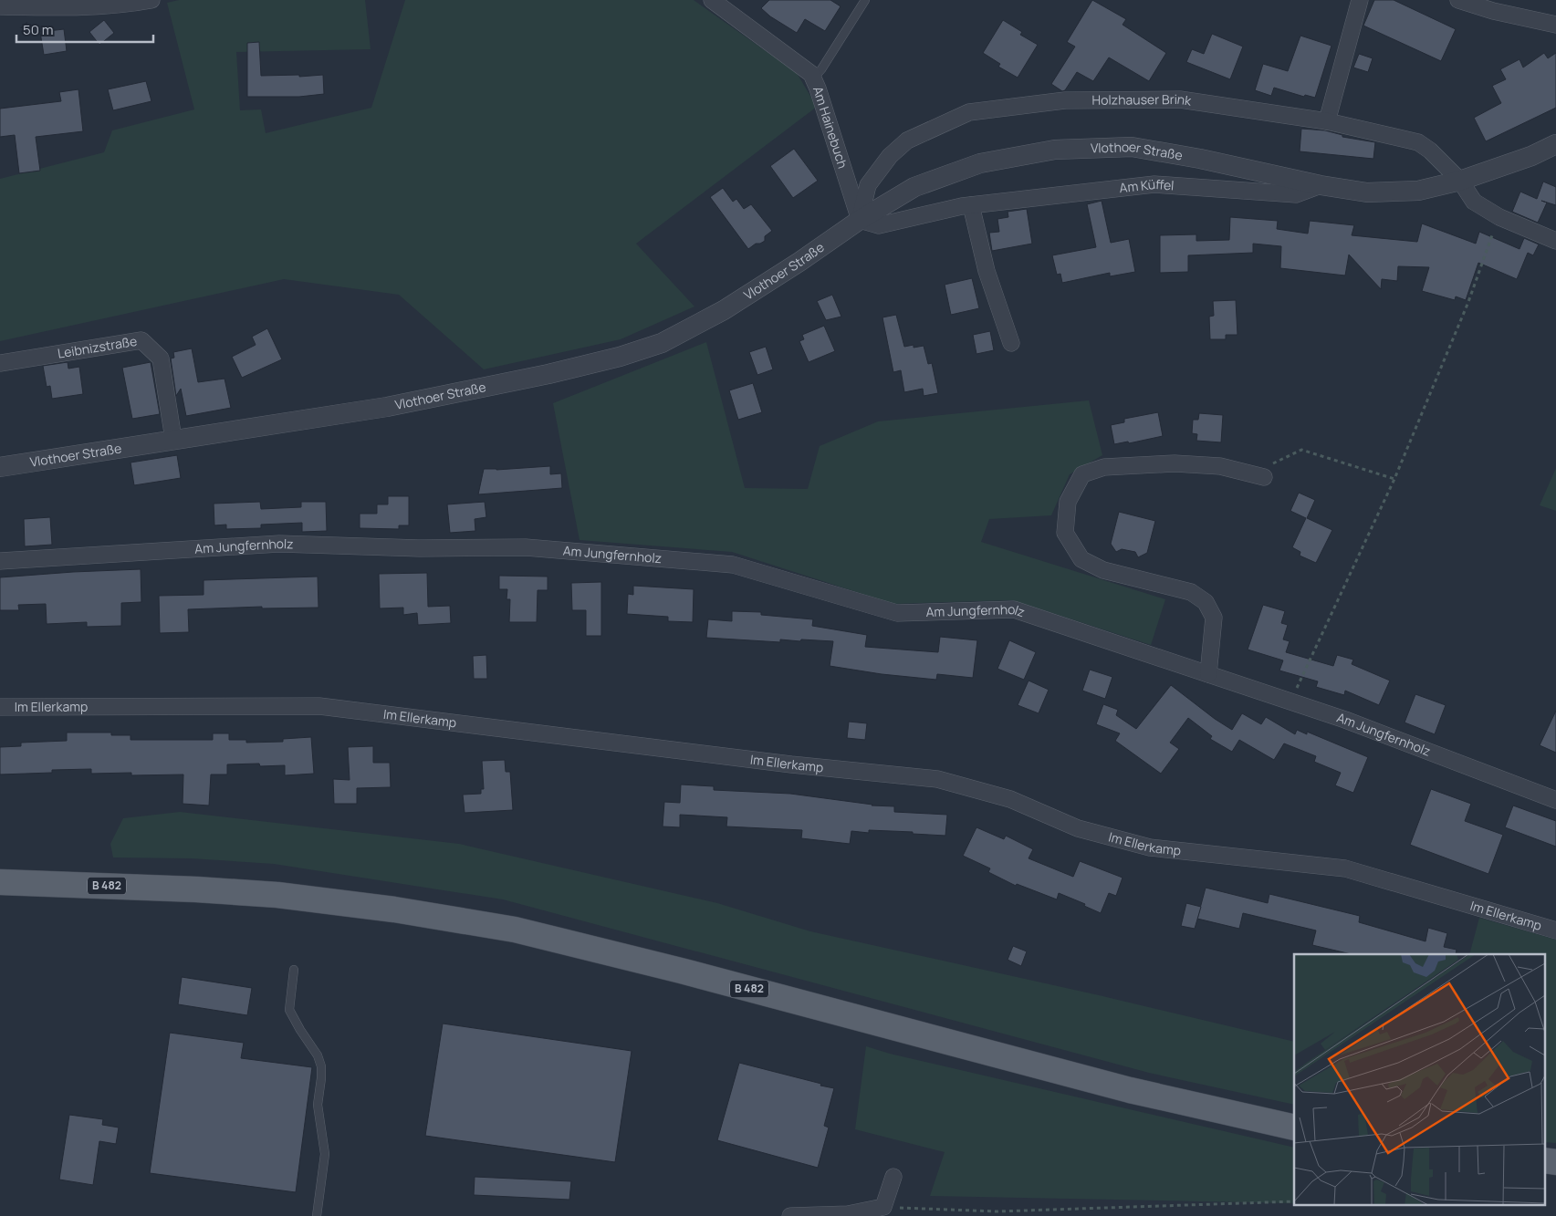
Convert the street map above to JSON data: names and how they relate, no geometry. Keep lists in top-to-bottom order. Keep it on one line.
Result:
{"streets":{"main road":["B 482"],"street":["Holzhauser Brink","Am Hainebuch","Vlothoer Straße","Am Küffel","Leibnizstraße","Am Jungfernholz","Im Ellerkamp"]},"crossings":[["Holzhauser Brink","Am Hainebuch"],["Holzhauser Brink","Vlothoer Straße"],["Holzhauser Brink","Am Küffel"],["Am Hainebuch","Vlothoer Straße"],["Am Hainebuch","Am Küffel"],["Vlothoer Straße","Am Küffel"],["Vlothoer Straße","Leibnizstraße"]],"scale_bar":"50 m"}
